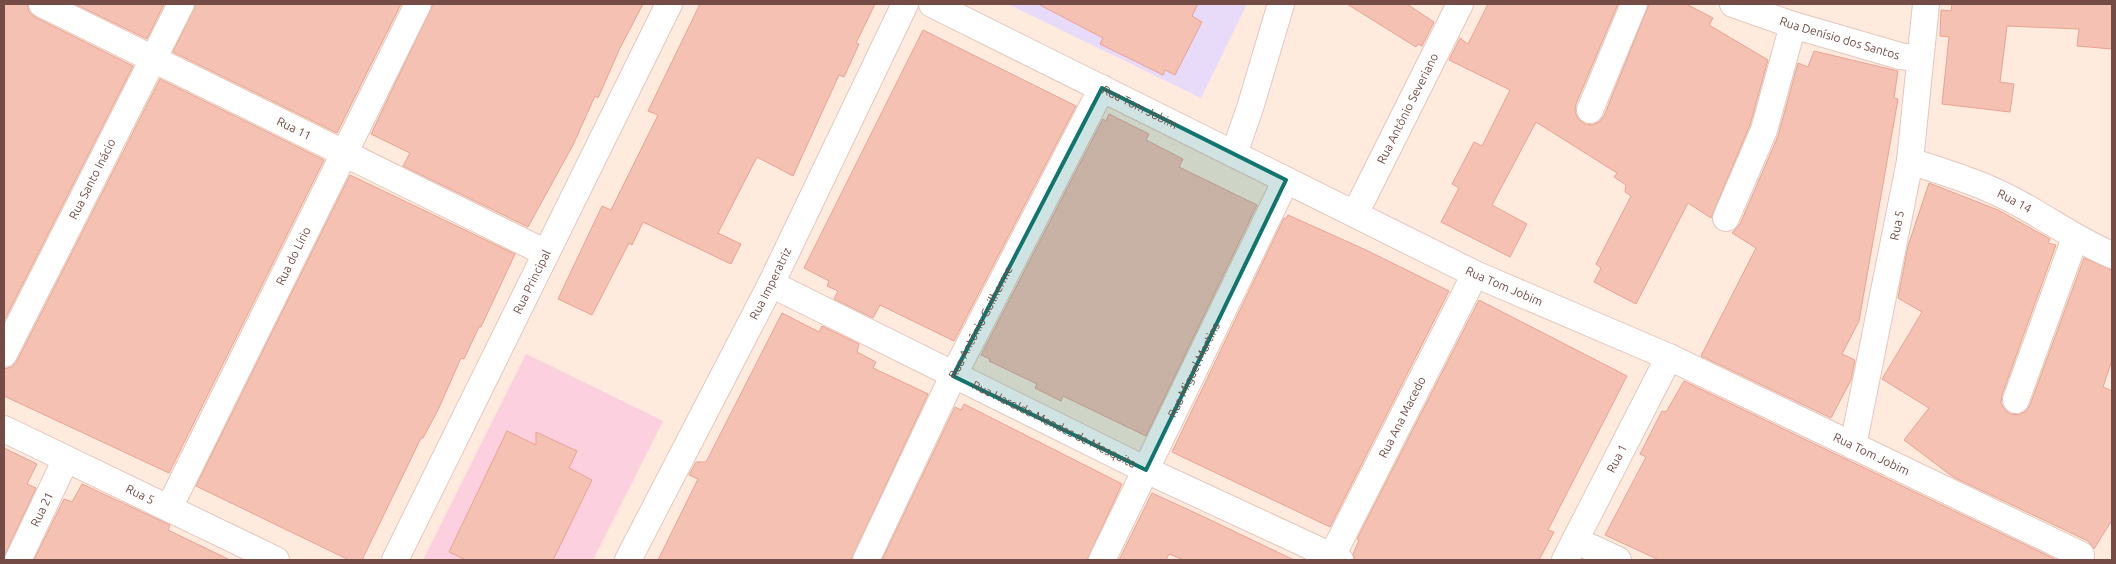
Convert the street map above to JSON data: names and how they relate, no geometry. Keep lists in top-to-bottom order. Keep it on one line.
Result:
{"streets":{"street":["Rua Denísio dos Santos","Rua Tom Jobim","Rua Antônio Severiano","Rua 11","Rua Santo Inácio","Rua 14","Rua 5","Rua do Lírio","Rua Principal","Rua Imperatriz","Rua Antônio Guilherme","Rua Miguel Martins","Rua Ana Macedo","Rua Haroldo Mendes de Mesquita","Rua 1","Rua 21"]},"crossings":[["Rua Denísio dos Santos","Rua 5"],["Rua Tom Jobim","Rua Antônio Severiano"],["Rua Tom Jobim","Rua 5"],["Rua Tom Jobim","Rua Antônio Guilherme"],["Rua Tom Jobim","Rua Miguel Martins"],["Rua Tom Jobim","Rua Ana Macedo"],["Rua Tom Jobim","Rua 1"],["Rua 11","Rua Santo Inácio"],["Rua 11","Rua do Lírio"],["Rua 11","Rua Principal"],["Rua 14","Rua 5"],["Rua 5","Rua do Lírio"],["Rua 5","Rua 21"],["Rua Imperatriz","Rua Haroldo Mendes de Mesquita"],["Rua Antônio Guilherme","Rua Haroldo Mendes de Mesquita"],["Rua Miguel Martins","Rua Haroldo Mendes de Mesquita"],["Rua Ana Macedo","Rua Haroldo Mendes de Mesquita"]]}
